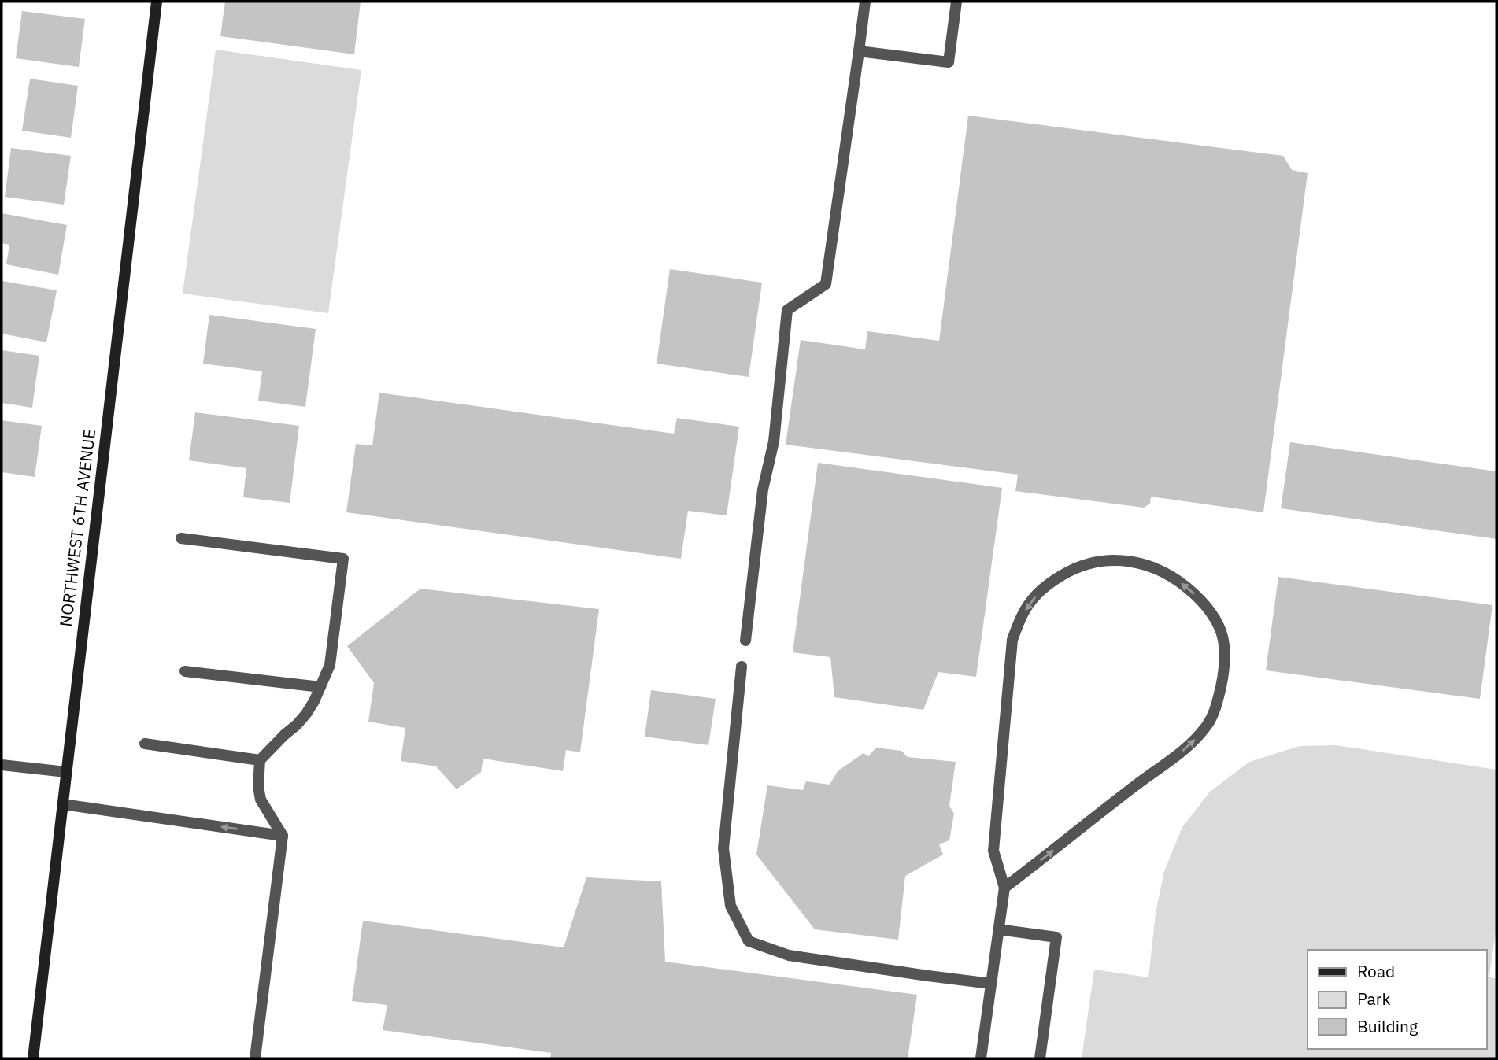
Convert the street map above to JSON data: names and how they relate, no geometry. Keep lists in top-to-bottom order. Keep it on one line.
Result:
{"streets":{"street":["NORTHWEST 6TH AVENUE"]},"legend":["Road","Park","Building"]}
